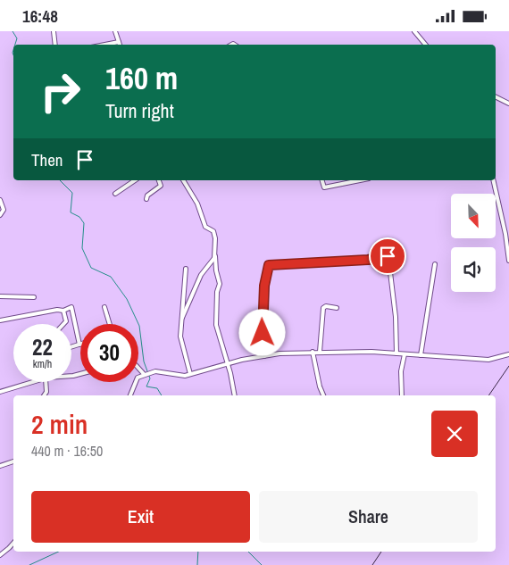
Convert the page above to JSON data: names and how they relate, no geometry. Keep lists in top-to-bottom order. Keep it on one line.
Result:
{"north":"bottom right","page":{"status":"16:48","turn":["160 m","Turn right"],"then":"Then","speed":"22 km/h","limit":"30","heading":["2 min","440 m · 16:50"],"buttons":["Exit","Share"]}}
